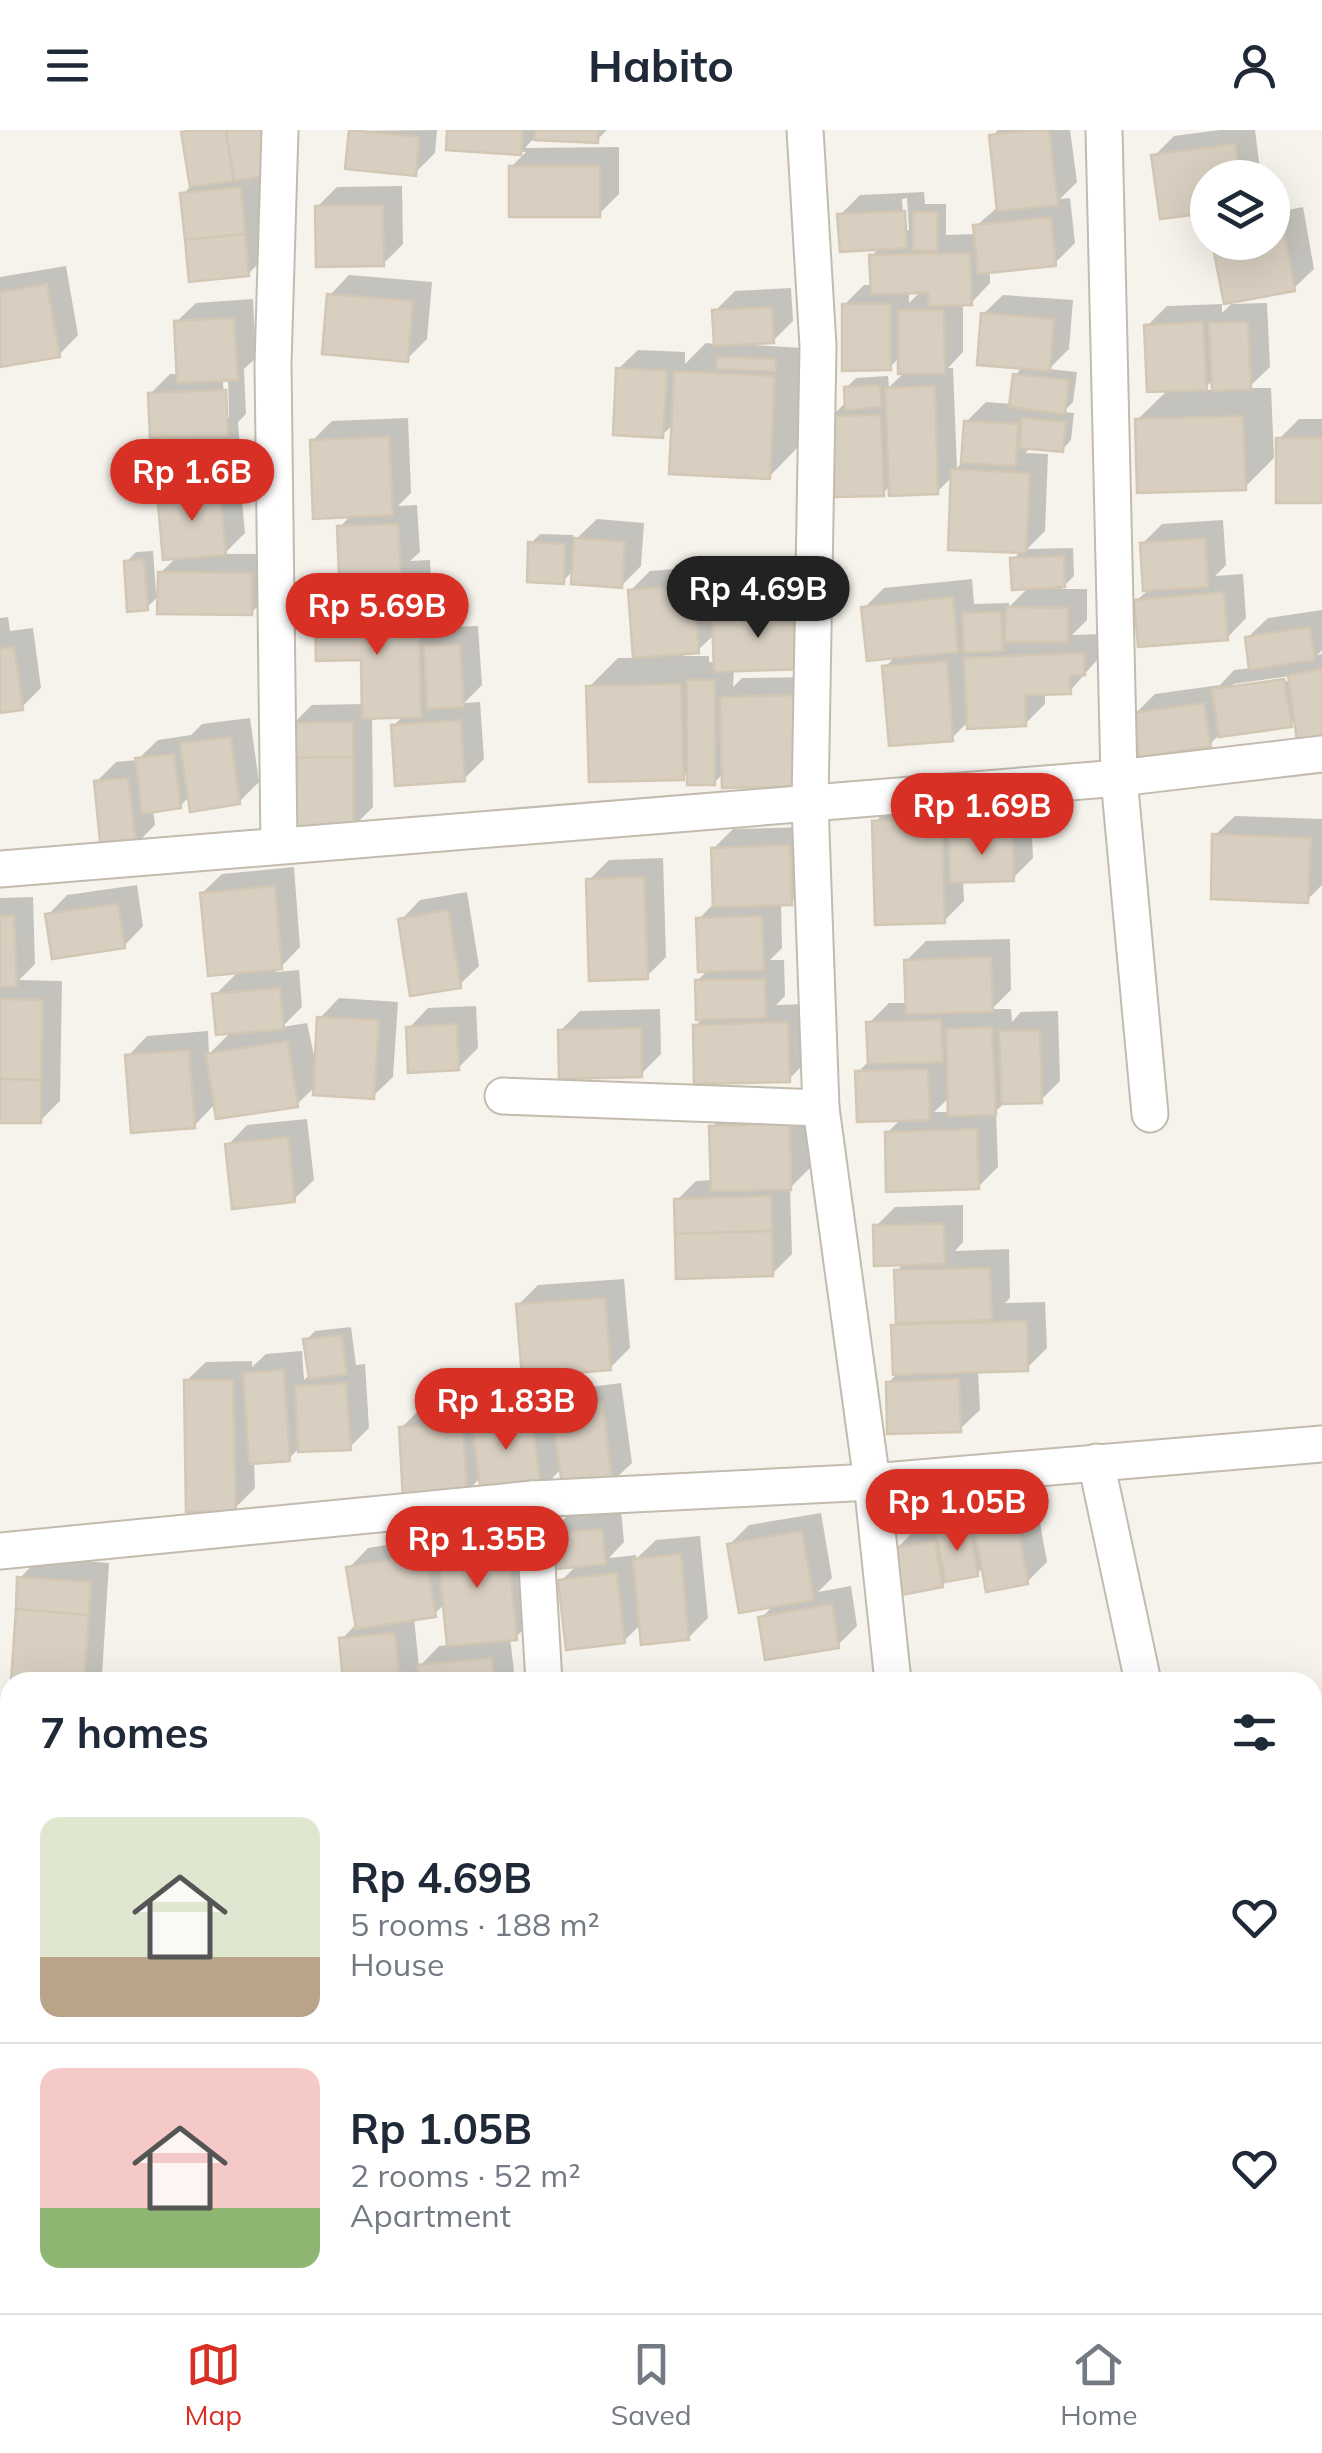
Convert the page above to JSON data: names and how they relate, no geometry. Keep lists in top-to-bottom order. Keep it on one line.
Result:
{"page":{"header":"Habito","price":["Rp 1.6B","Rp 4.69B","Rp 5.69B","Rp 1.69B","Rp 1.83B","Rp 1.05B","Rp 1.35B"],"heading":"7 homes","list":[{"name":"Rp 4.69B","note":"5 rooms · 188 m² · House"},{"name":"Rp 1.05B","note":"2 rooms · 52 m² · Apartment"}],"tabs":["Map","Saved","Home"]}}
